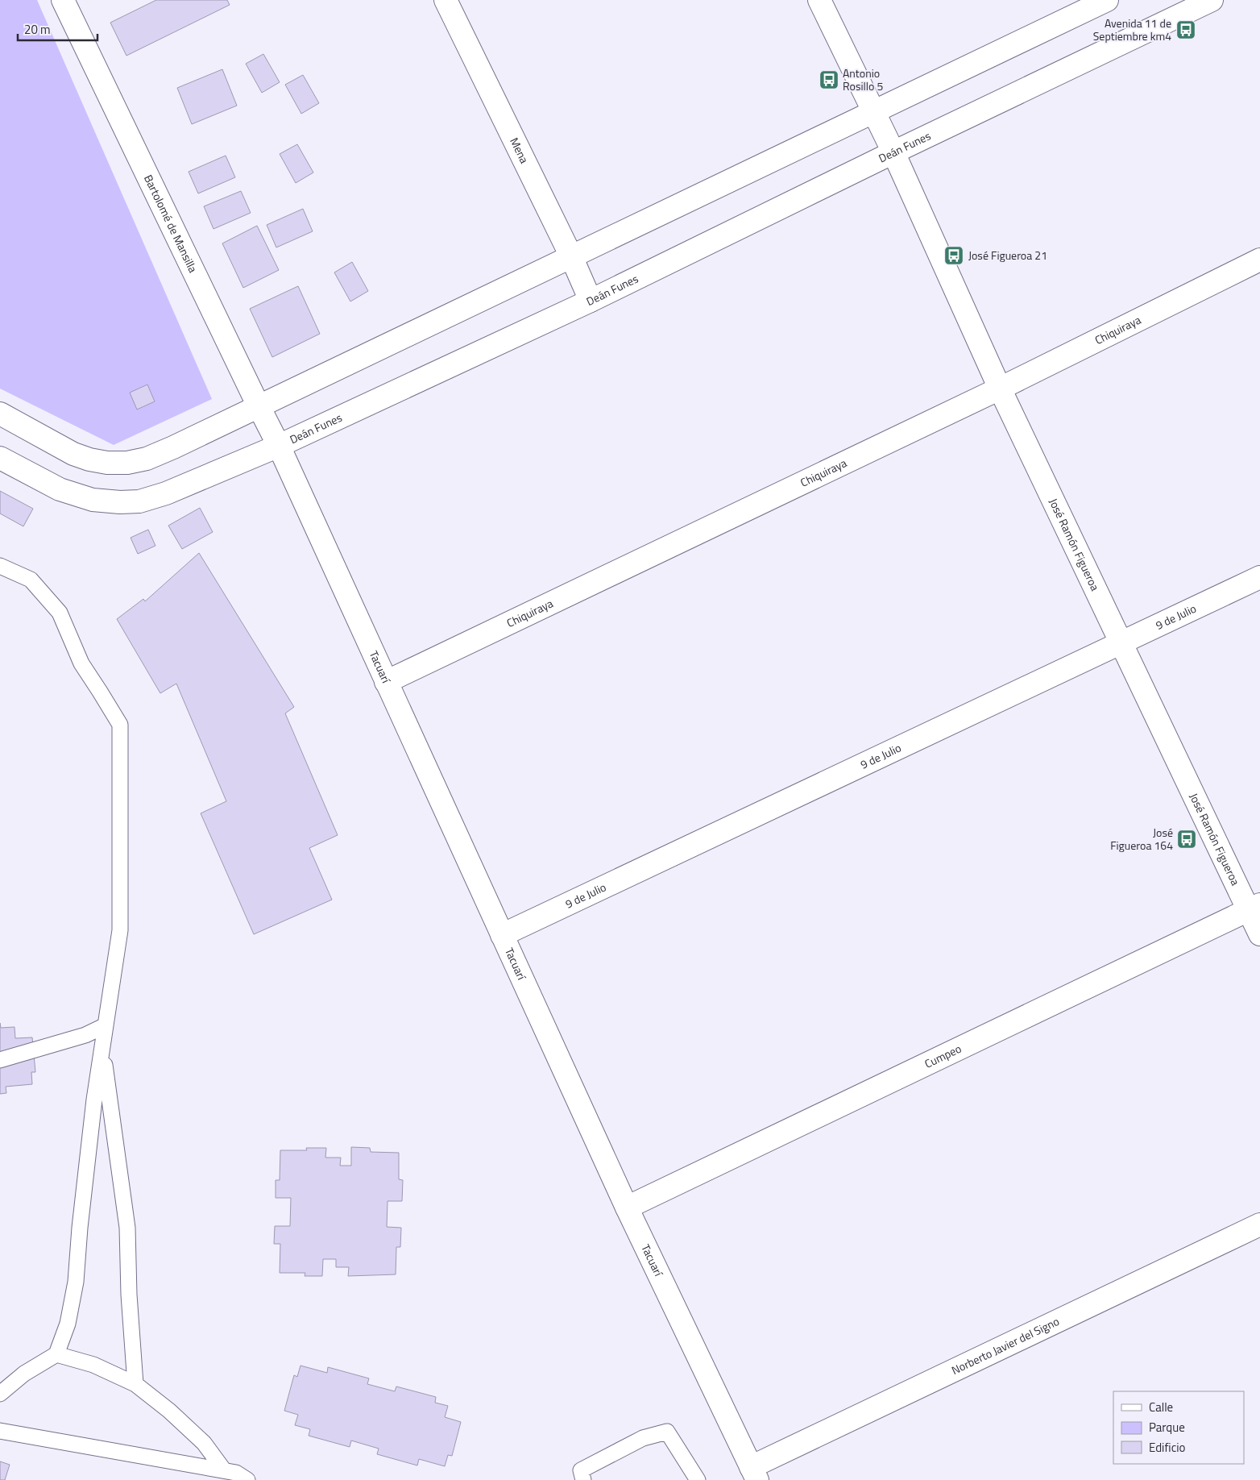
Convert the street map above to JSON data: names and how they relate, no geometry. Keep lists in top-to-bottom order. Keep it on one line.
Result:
{"streets":{"street":["Deán Funes","Mena","Bartolomé de Mansilla","Chiquiraya","José Ramón Figueroa","9 de Julio","Tacuarí","Cumpeo","Norberto Javier del Signo"]},"crossings":[["Deán Funes","Mena"],["Deán Funes","Bartolomé de Mansilla"],["Deán Funes","José Ramón Figueroa"],["Deán Funes","Tacuarí"],["Bartolomé de Mansilla","Tacuarí"],["Chiquiraya","José Ramón Figueroa"],["Chiquiraya","Tacuarí"],["José Ramón Figueroa","9 de Julio"],["José Ramón Figueroa","Cumpeo"],["9 de Julio","Tacuarí"],["Tacuarí","Cumpeo"],["Tacuarí","Norberto Javier del Signo"]],"places":{"bus stop":["Avenida 11 de Septiembre km4","Antonio Rosillo 5","José Figueroa 21","José Figueroa 164"]},"legend":["Calle","Parque","Edificio"],"scale_bar":"20 m"}
